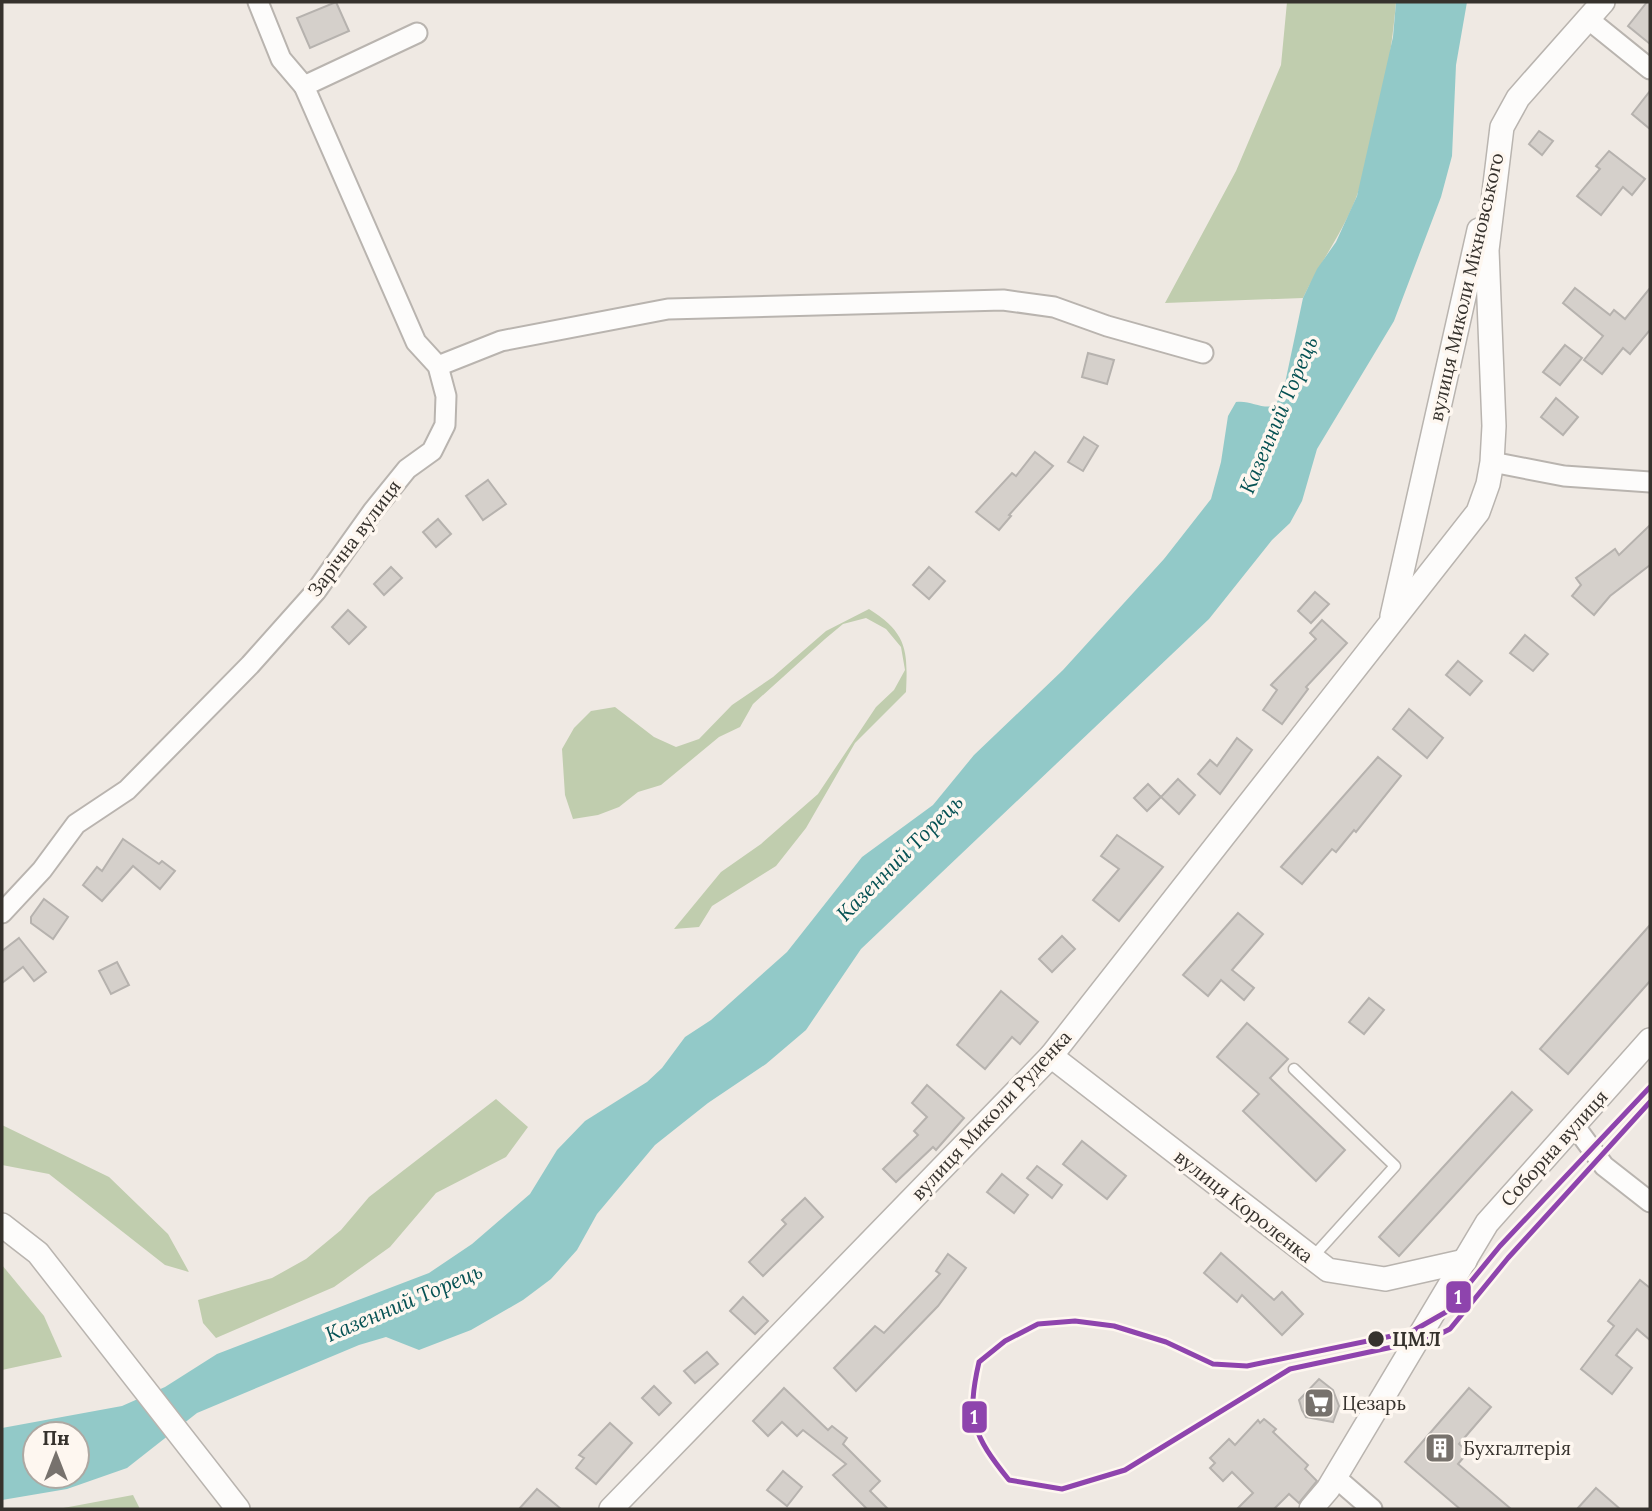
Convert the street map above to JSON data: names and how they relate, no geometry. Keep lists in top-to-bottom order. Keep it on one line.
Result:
{"streets":{"street":["вулиця Миколи Міхновського","Зарічна вулиця","вулиця Миколи Руденка","Соборна вулиця","вулиця Короленка"]},"crossings":[["вулиця Миколи Міхновського","вулиця Миколи Руденка"],["вулиця Миколи Руденка","вулиця Короленка"],["Соборна вулиця","вулиця Короленка"]],"water":["Казенний Торець"],"places":{"other":["ЦМЛ"],"supermarket":["Цезарь"],"building":["Бухгалтерія"]},"lines":["transit line 1"],"north":"top"}
